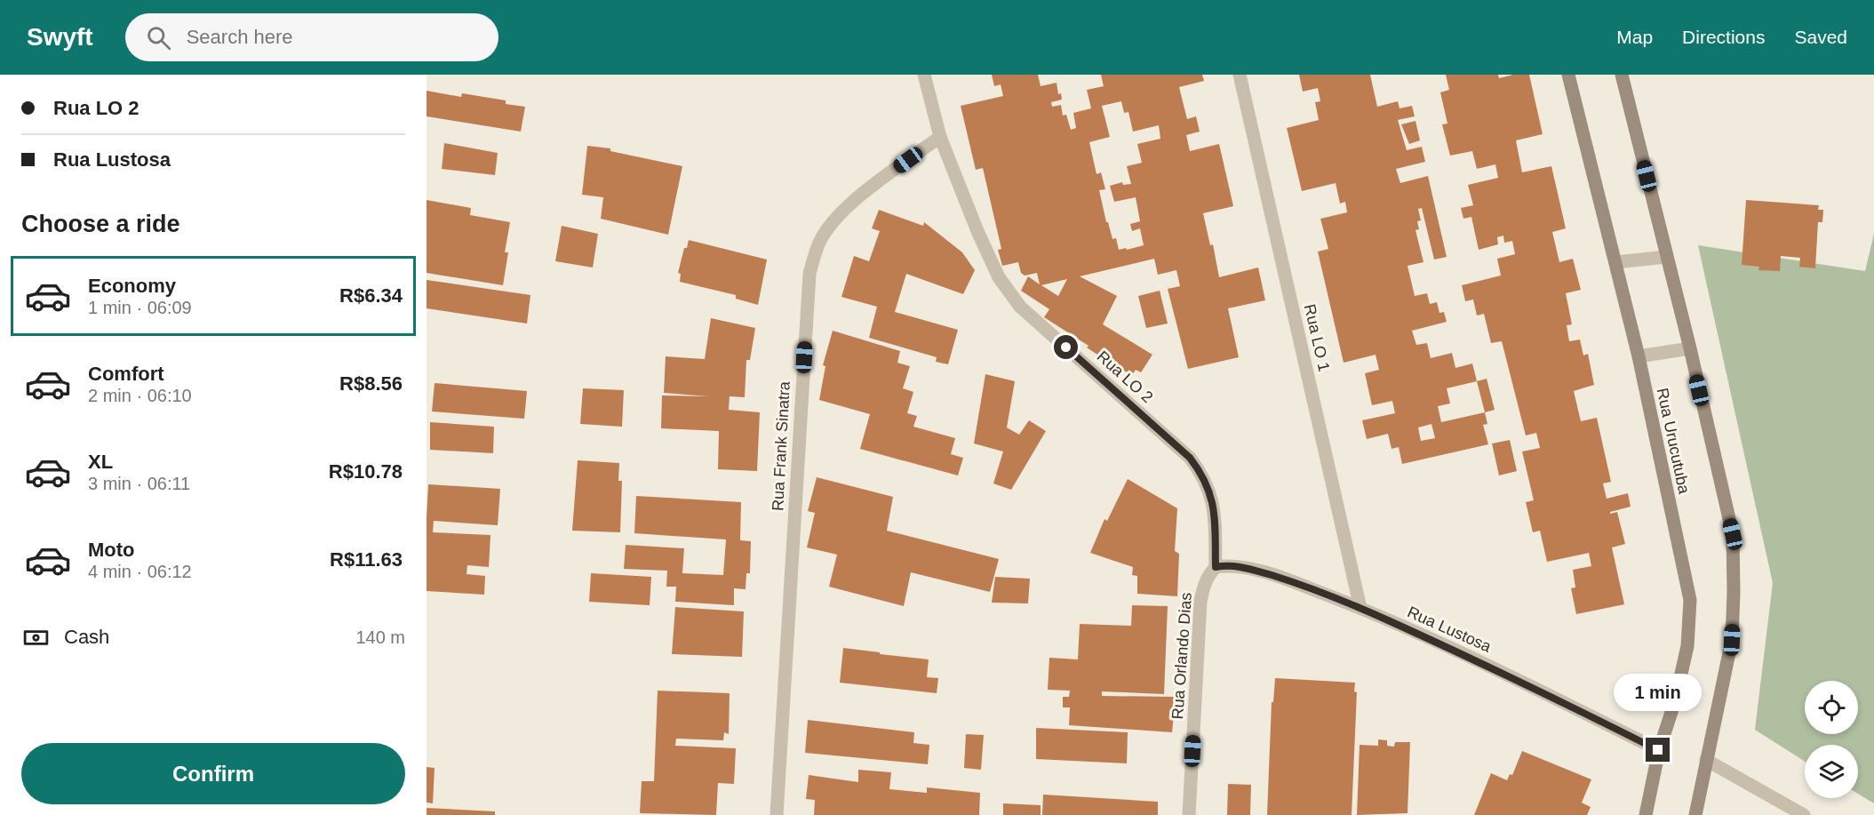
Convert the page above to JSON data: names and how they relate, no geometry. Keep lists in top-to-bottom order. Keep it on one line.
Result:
{"streets":{"street":["Rua LO 1","Rua LO 2","Rua Urucutuba","Rua Frank Sinatra","Rua Lustosa","Rua Orlando Dias"]},"crossings":[["Rua LO 1","Rua Lustosa"],["Rua LO 2","Rua Frank Sinatra"],["Rua LO 2","Rua Lustosa"],["Rua LO 2","Rua Orlando Dias"],["Rua Urucutuba","Rua Lustosa"],["Rua Lustosa","Rua Orlando Dias"]],"page":{"header":"Swyft","search":"Search here","nav":["Map","Directions","Saved"],"banner":["Rua LO 2","Rua Lustosa"],"heading":"Choose a ride","list":[{"name":"Economy","note":"1 min · 06:09","value":"R$6.34"},{"name":"Comfort","note":"2 min · 06:10","value":"R$8.56"},{"name":"XL","note":"3 min · 06:11","value":"R$10.78"},{"name":"Moto","note":"4 min · 06:12","value":"R$11.63"}],"pay":["Cash","140 m"],"bubble":"1 min","buttons":"Confirm"}}
